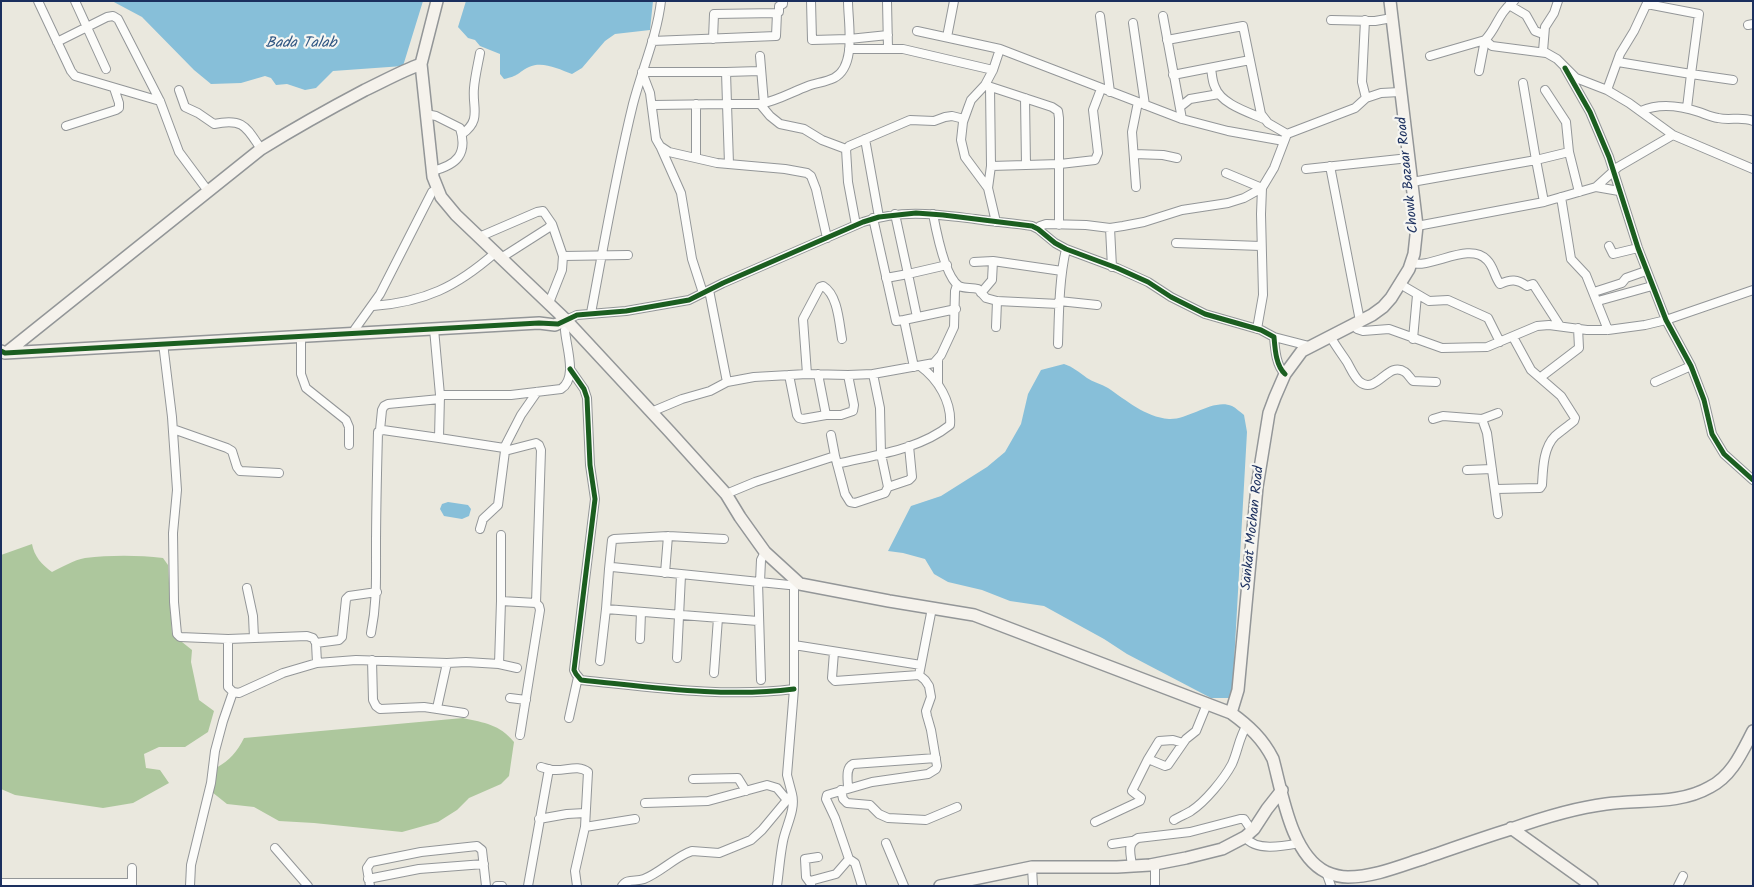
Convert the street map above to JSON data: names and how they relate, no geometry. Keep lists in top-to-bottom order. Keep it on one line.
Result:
{"streets":{"main road":["Chowk Bazaar Road","Sankat Mochan Road"]},"crossings":[["Chowk Bazaar Road","Sankat Mochan Road"]],"water":["Bada Talab"]}
